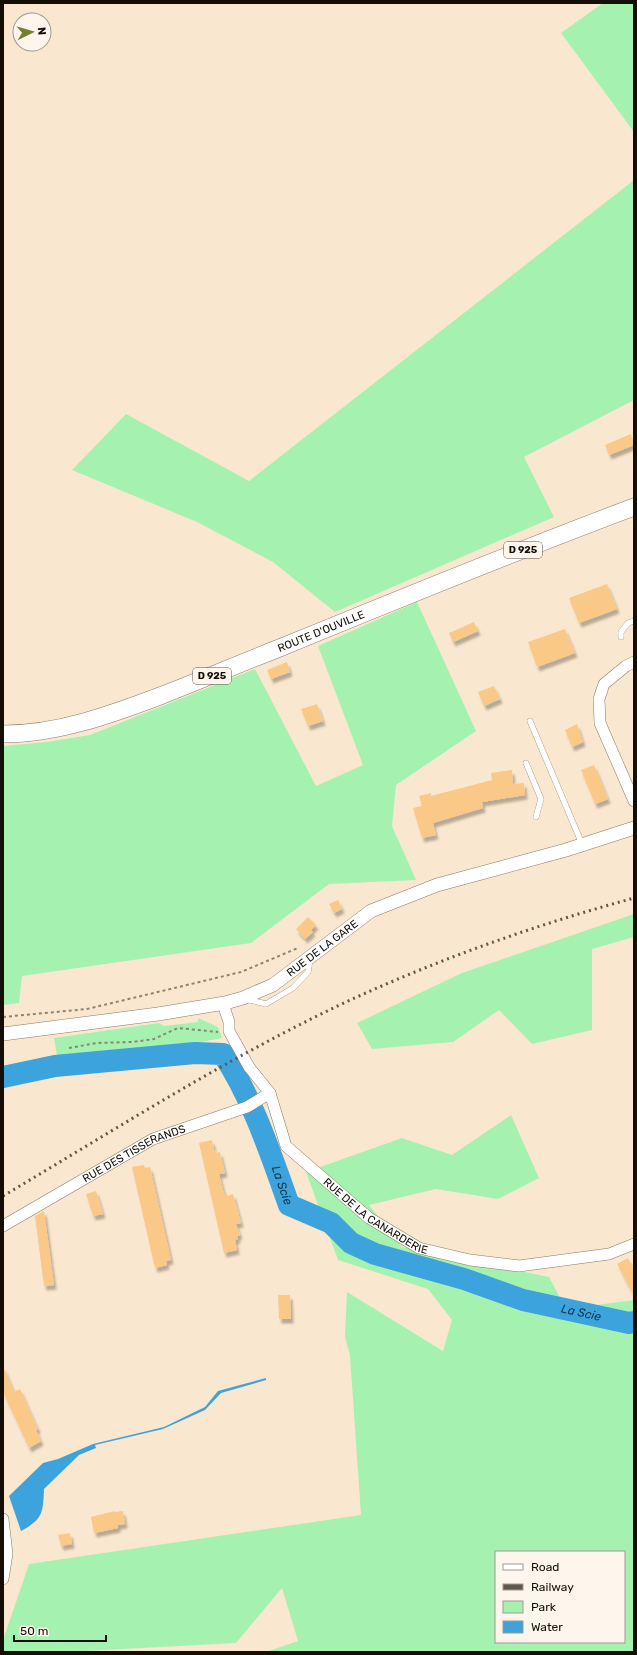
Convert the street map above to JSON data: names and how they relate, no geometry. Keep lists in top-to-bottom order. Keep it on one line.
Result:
{"streets":{"main road":["D 925","ROUTE D'OUVILLE"],"street":["RUE DE LA GARE","RUE DES TISSERANDS","RUE DE LA CANARDERIE"]},"crossings":[["RUE DE LA GARE","RUE DE LA CANARDERIE"],["RUE DES TISSERANDS","RUE DE LA CANARDERIE"]],"water":["La Scie"],"legend":["Road","Railway","Park","Water"],"scale_bar":"50 m","north":"right"}
